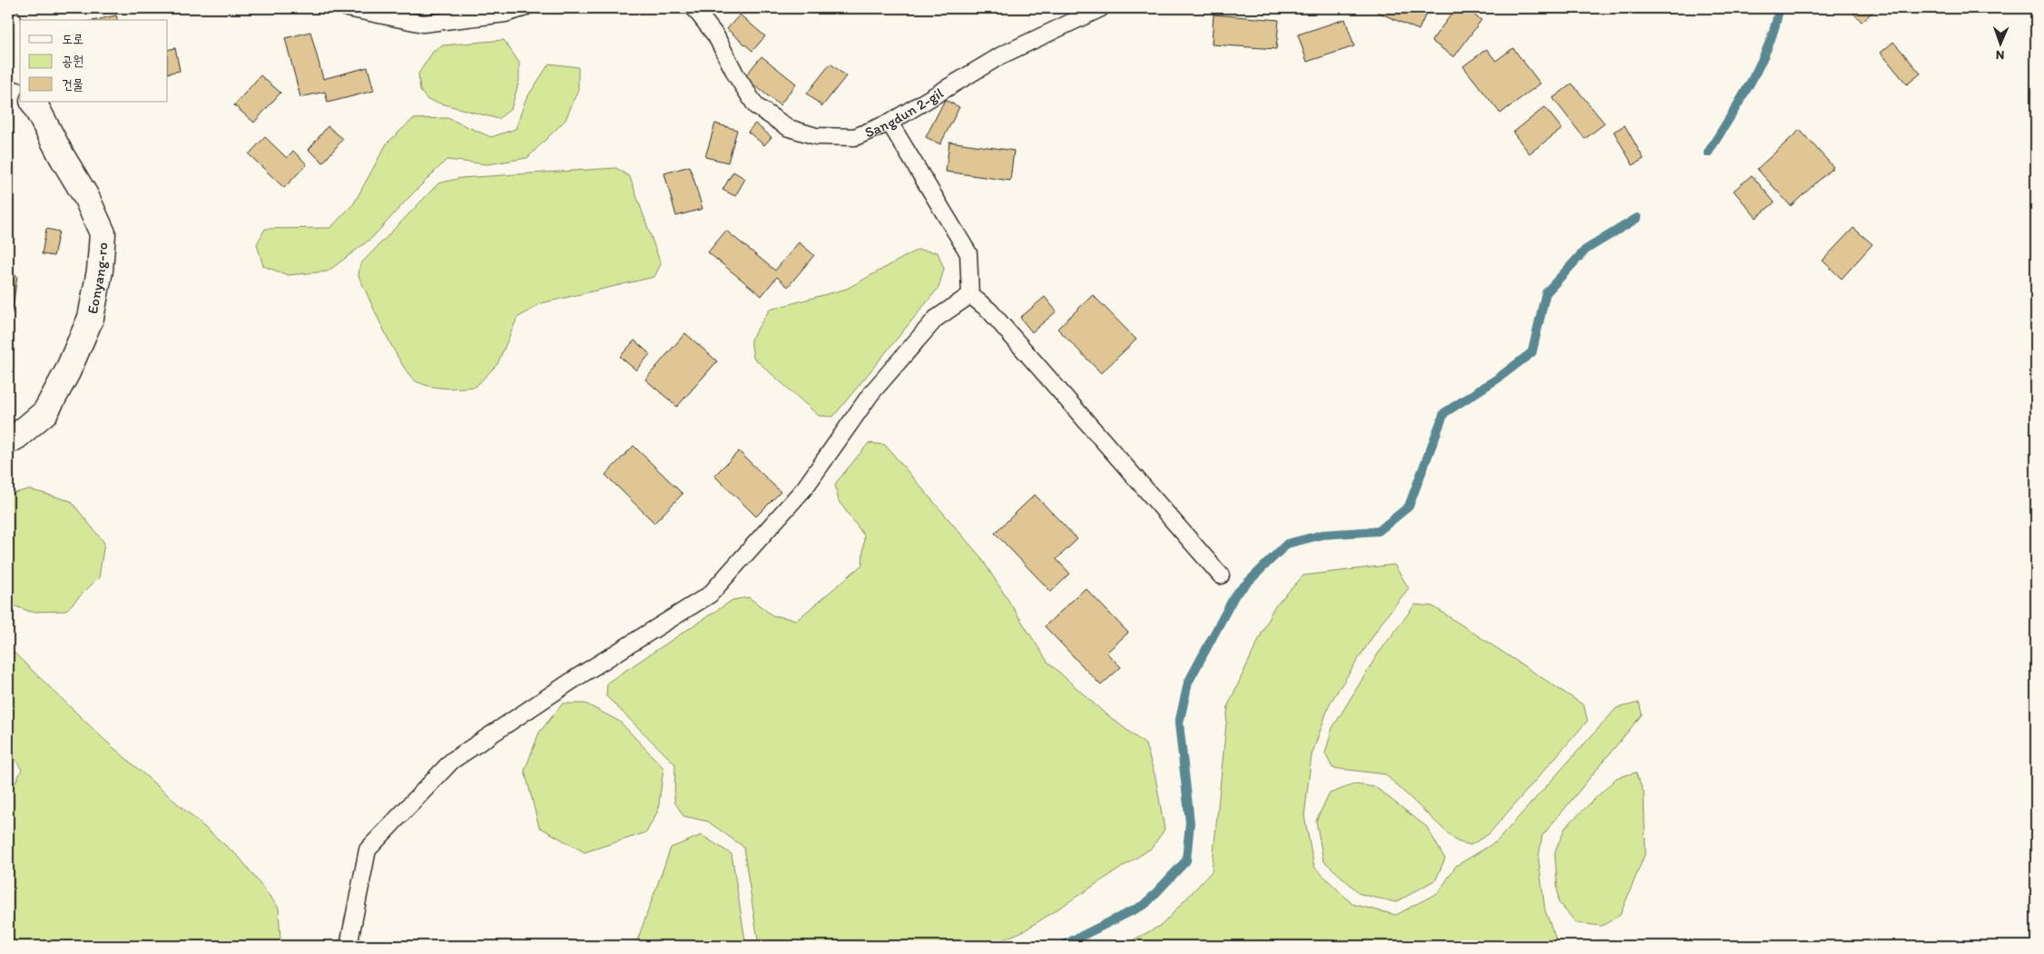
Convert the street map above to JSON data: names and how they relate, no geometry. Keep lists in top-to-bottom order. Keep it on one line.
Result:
{"streets":{"street":["Eonyang-ro"],"lane":["Sangdun 2-gil"]},"legend":["도로","공원","건물"],"north":"bottom"}
